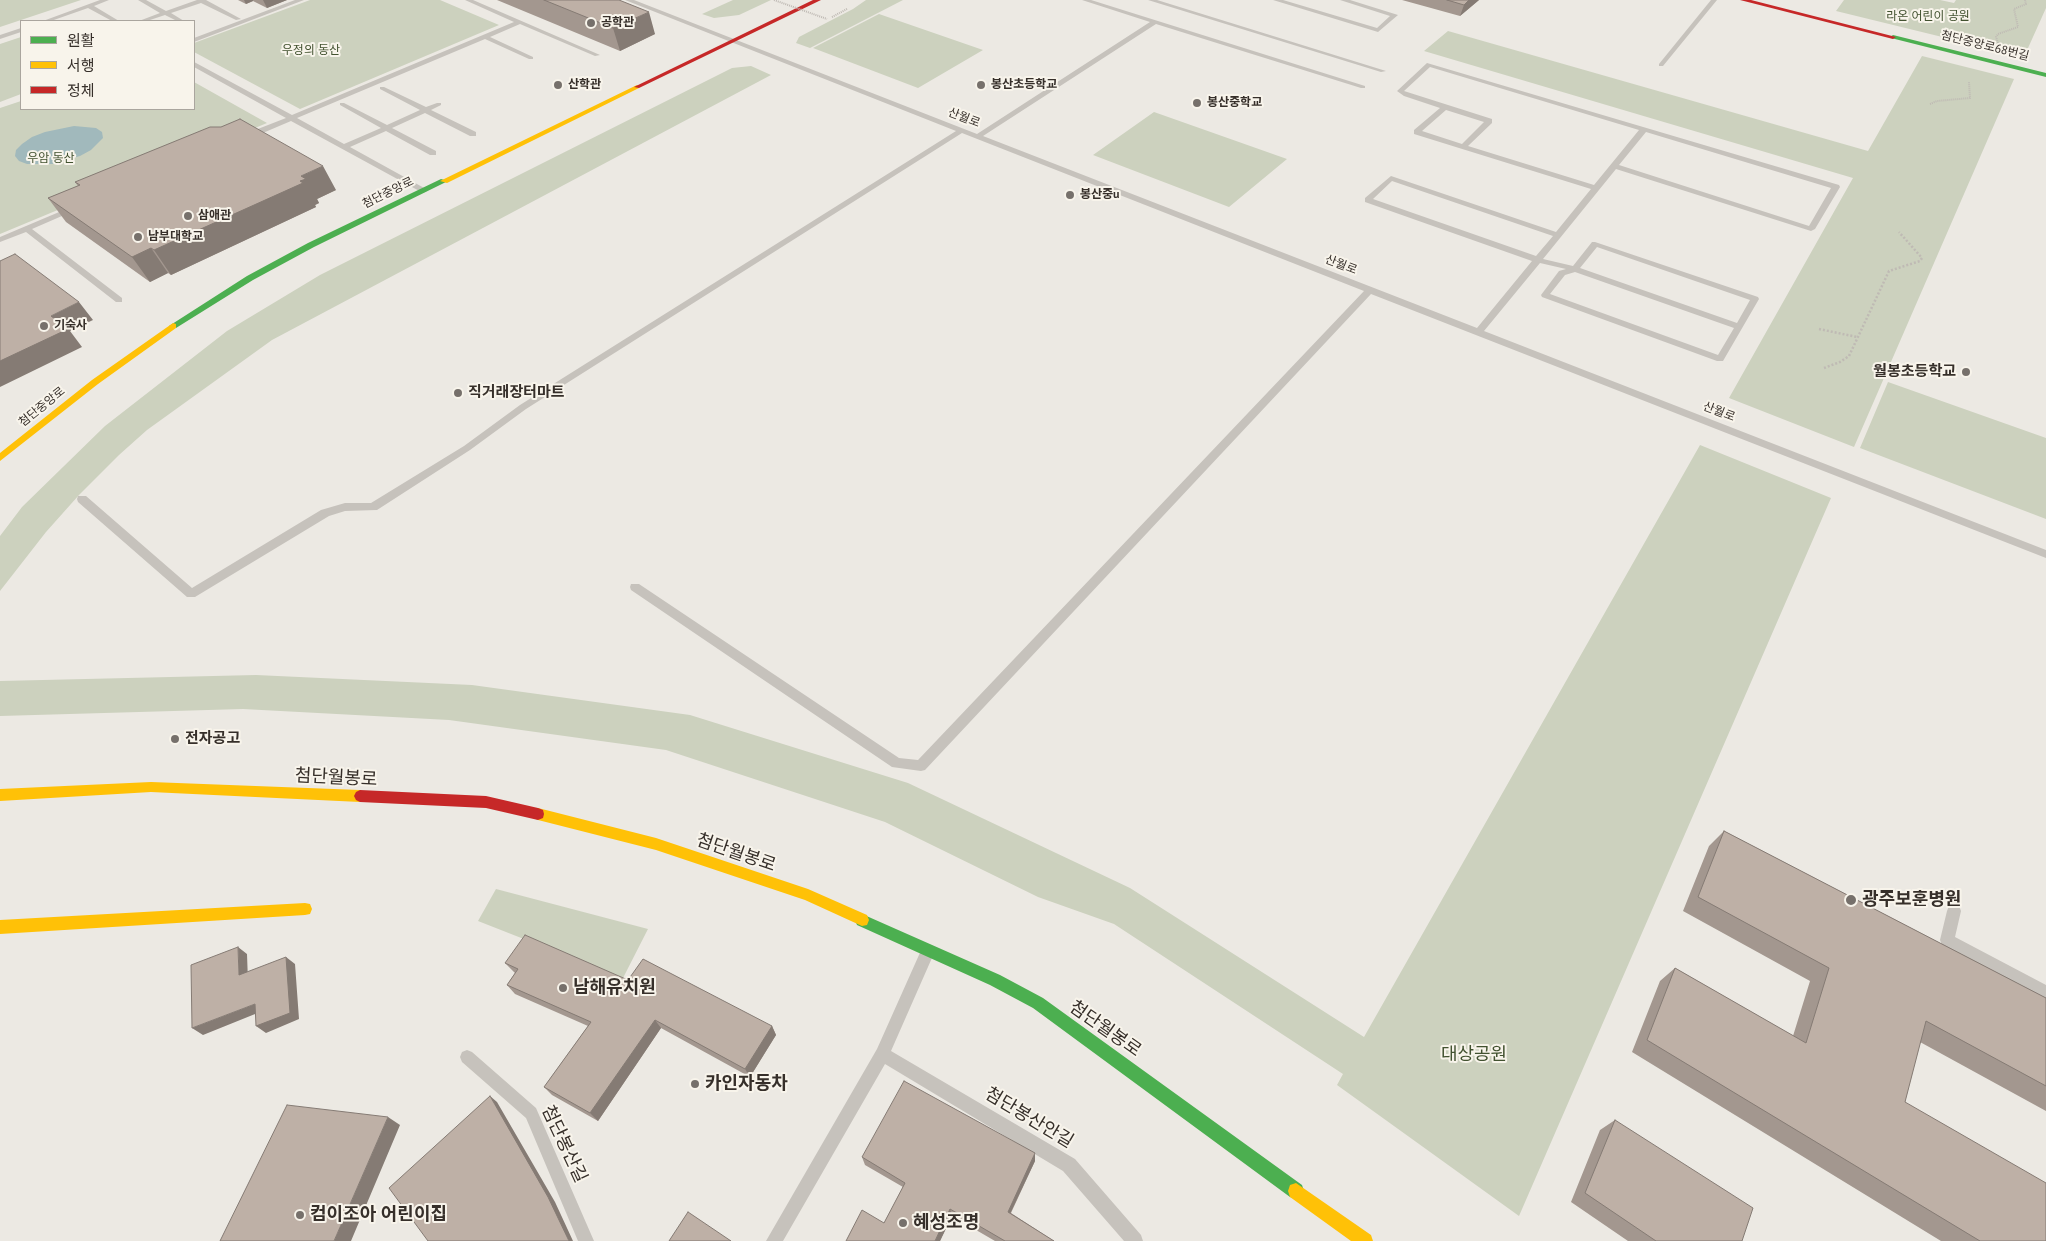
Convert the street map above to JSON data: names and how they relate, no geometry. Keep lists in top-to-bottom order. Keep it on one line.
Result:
{"streets":{"street":["첨단중앙로68번길","첨단중앙로","첨단월봉로"],"lane":["산월로","첨단봉산안길","첨단봉산길"]},"crossings":[["산월로","첨단중앙로"]],"parks":["라온 어린이 공원","우정의 동산","우암 동산","대상공원"],"places":["공학관","산학관","봉산초등학교","봉산중학교","봉산중u","삼애관","남부대학교","기숙사","월봉초등학교","직거래장터마트","전자공고","광주보훈병원","남해유치원","카인자동차","컴이조아 어린이집","혜성조명"],"legend":["원활","서행","정체"]}
